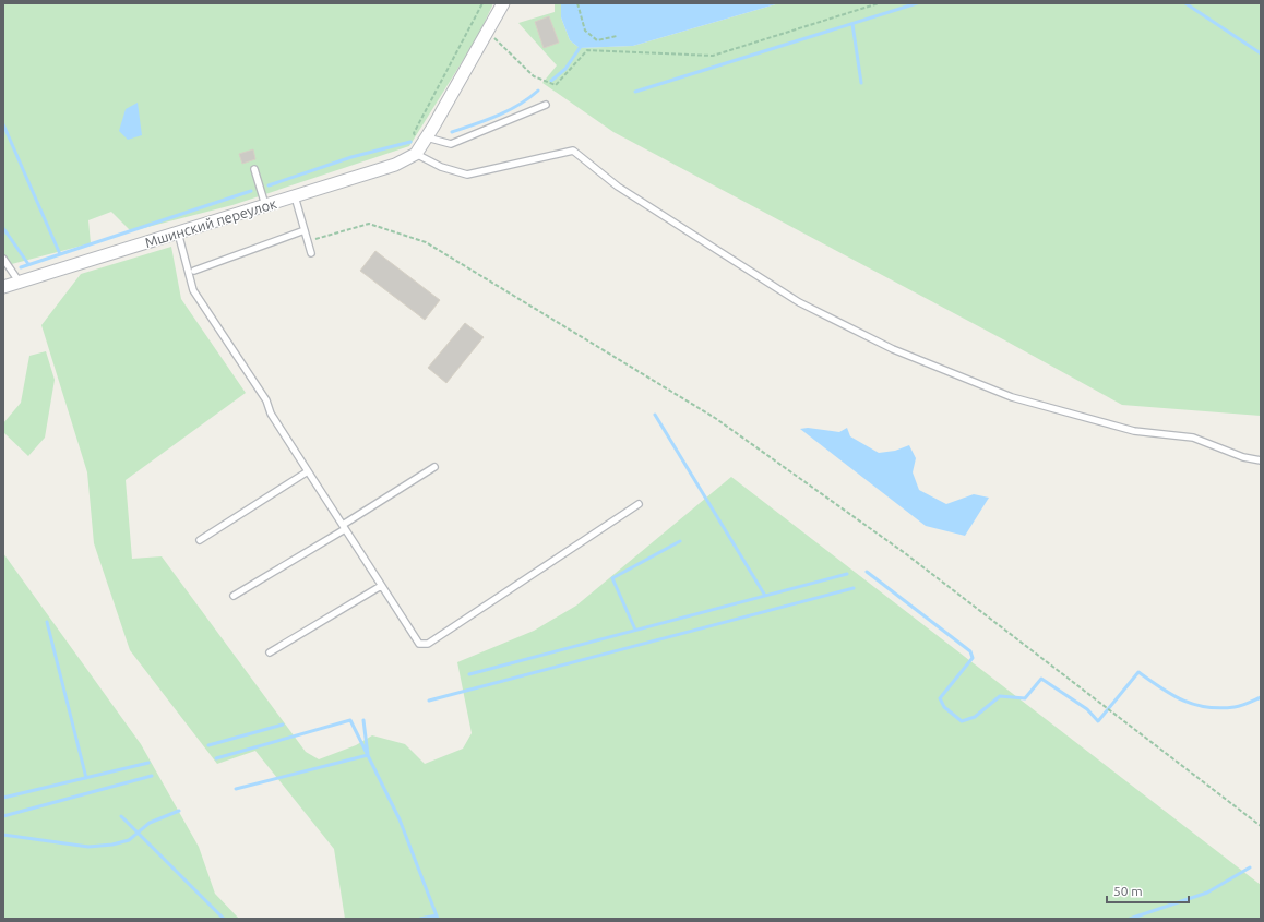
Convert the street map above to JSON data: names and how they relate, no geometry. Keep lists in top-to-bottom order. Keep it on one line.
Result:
{"streets":{"street":["Мшинский переулок"]},"scale_bar":"50 m"}
